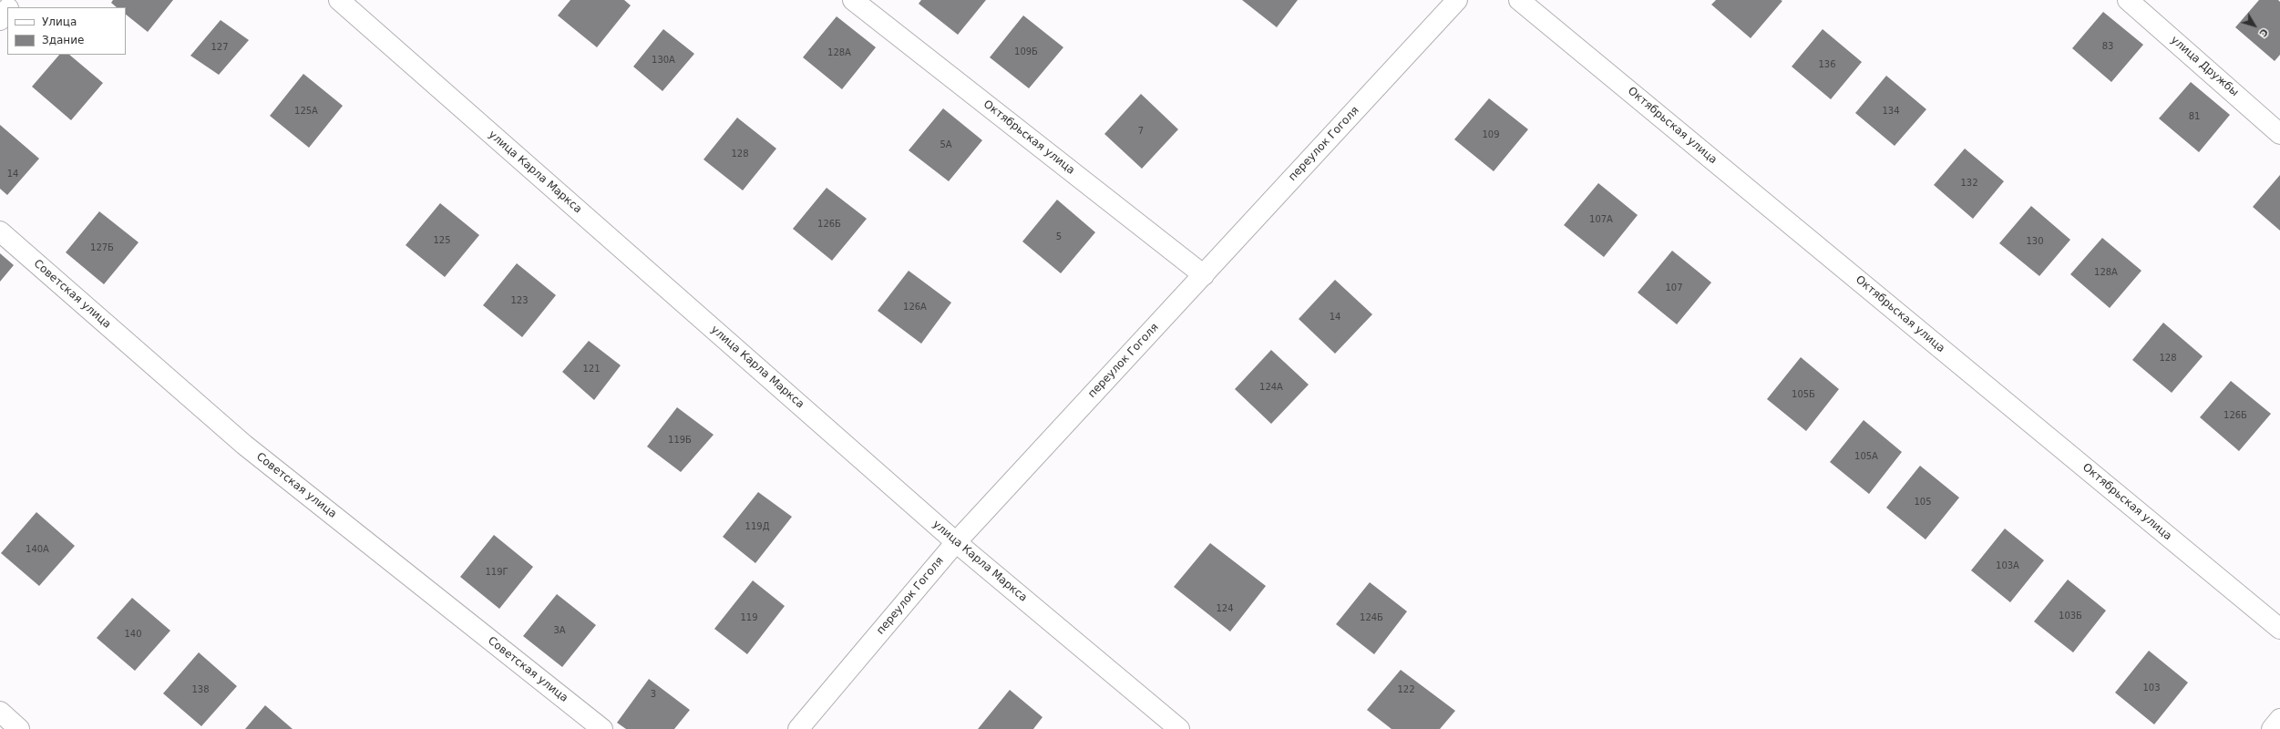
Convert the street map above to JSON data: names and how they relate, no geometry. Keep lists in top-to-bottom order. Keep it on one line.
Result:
{"streets":{"street":["улица Дружбы","Октябрьская улица","переулок Гоголя","улица Карла Маркса","Советская улица"]},"crossings":[["Октябрьская улица","переулок Гоголя"],["переулок Гоголя","улица Карла Маркса"]],"house_numbers":["83","127","109Б","128А","130А","136","125А","134","81","7","109","5А","128","14","132","107А","126Б","5","125","130","127Б","128А","107","123","126А","14","128","121","124А","105Б","126Б","119Б","105А","105","119Д","140А","103А","119Г","124","103Б","119","124Б","3А","140","103","138","122","3"],"legend":["Улица","Здание"],"north":"bottom right"}
